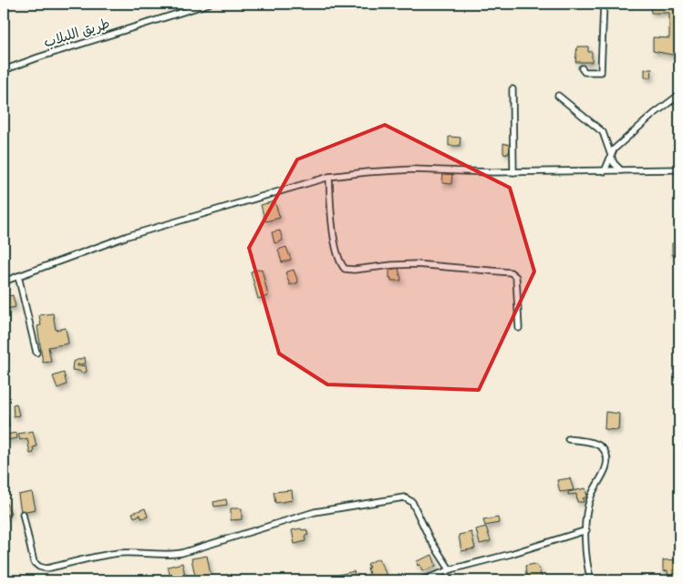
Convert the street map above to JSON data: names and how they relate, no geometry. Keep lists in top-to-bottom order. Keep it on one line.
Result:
{"streets":{"street":["طريق اللبلاب"]}}
